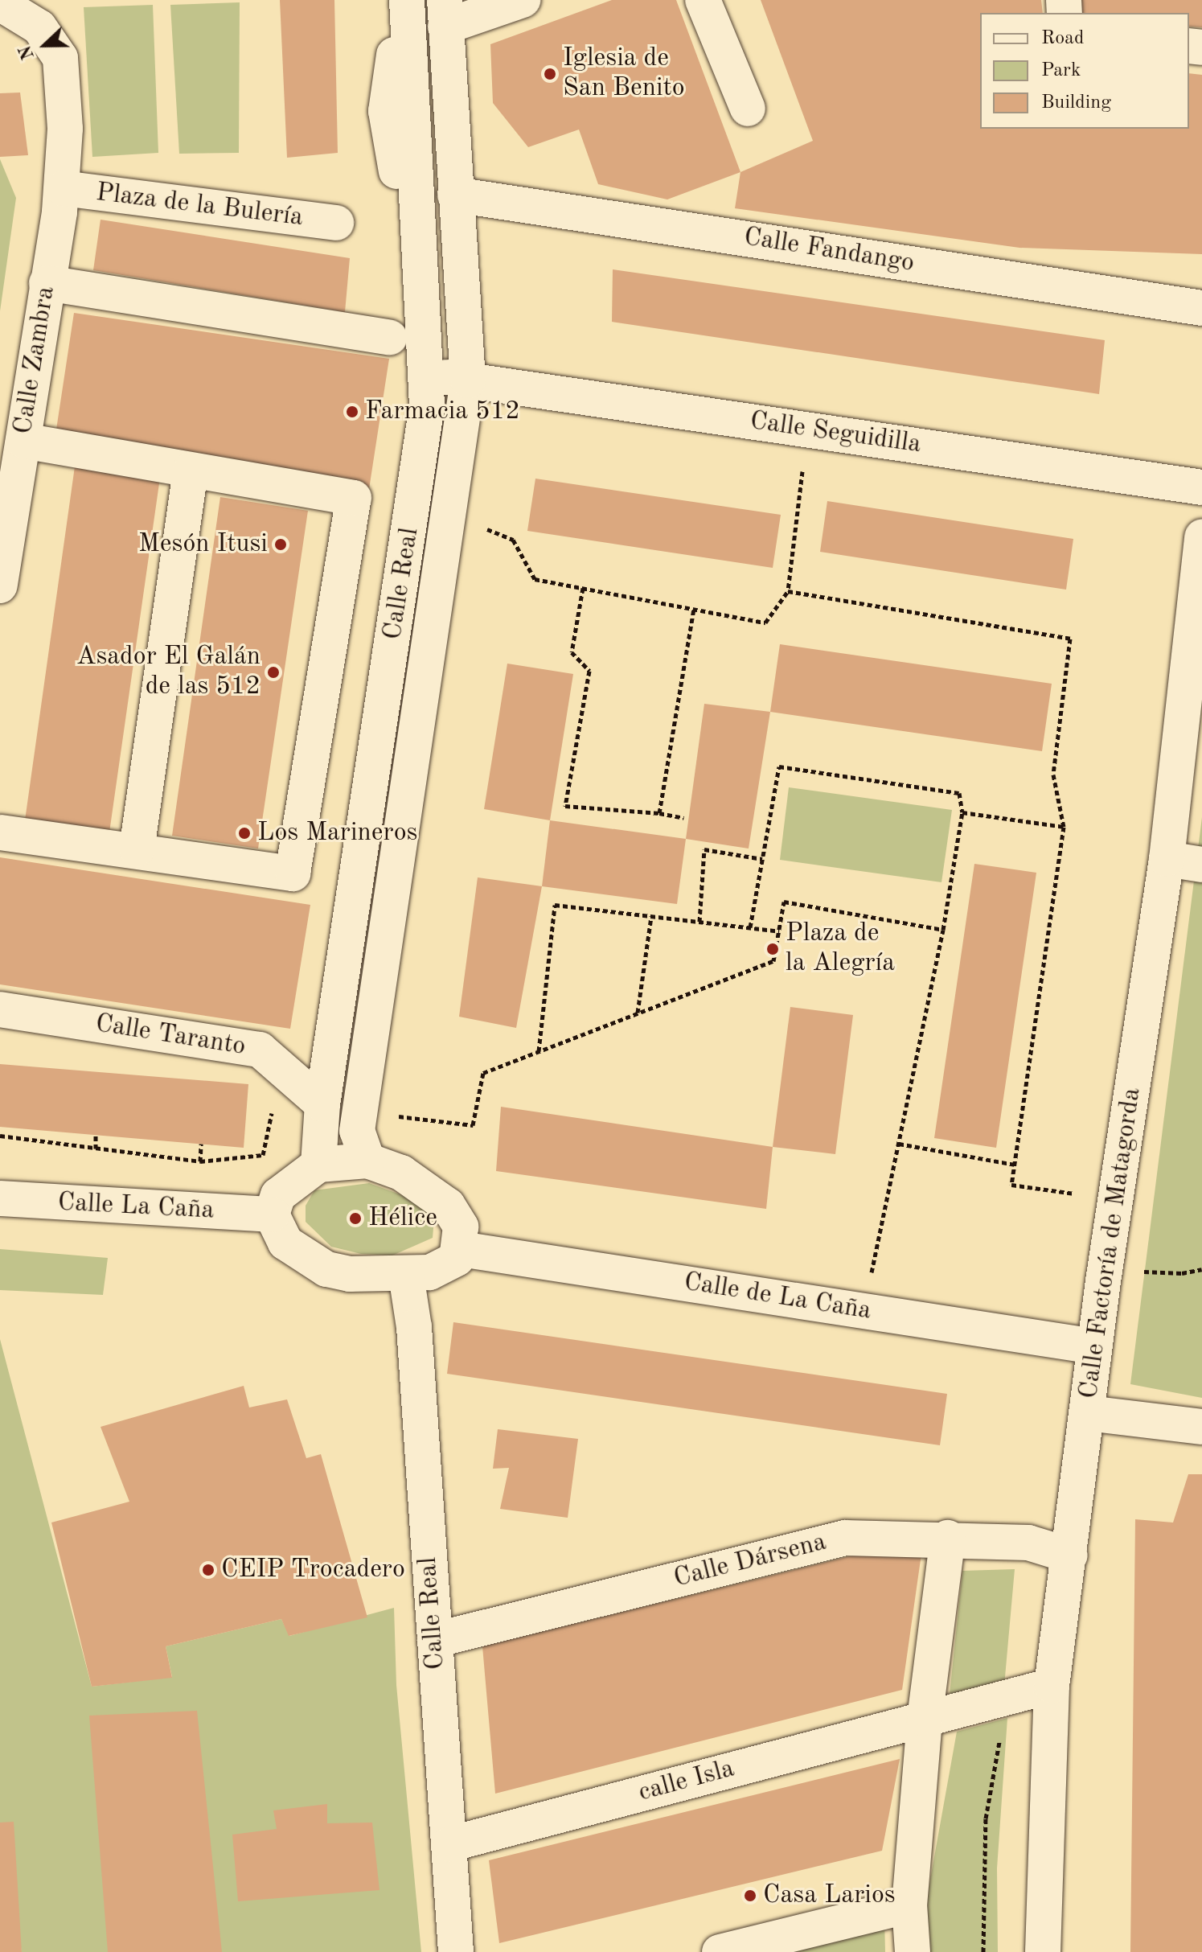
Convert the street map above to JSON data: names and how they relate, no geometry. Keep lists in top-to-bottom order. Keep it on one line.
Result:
{"streets":{"street":["Plaza de la Bulería","Calle Fandango","Calle Zambra","Calle Seguidilla","Calle Real","Calle Taranto","Calle La Caña","Calle Factoría de Matagorda","Calle de La Caña","Calle Dársena","calle Isla"]},"crossings":[["Plaza de la Bulería","Calle Zambra"],["Calle Fandango","Calle Real"],["Calle Seguidilla","Calle Real"],["Calle Real","Calle Taranto"],["Calle Real","Calle La Caña"],["Calle Real","Calle de La Caña"],["Calle Real","Calle Dársena"],["Calle Real","calle Isla"],["Calle La Caña","Calle de La Caña"],["Calle Factoría de Matagorda","Calle de La Caña"],["Calle Factoría de Matagorda","Calle Dársena"],["Calle Factoría de Matagorda","calle Isla"]],"places":["Iglesia de San Benito","Farmacia 512","Mesón Itusi","Asador El Galán de las 512","Los Marineros","Plaza de la Alegría","Hélice","CEIP Trocadero","Casa Larios"],"legend":["Road","Park","Building"],"north":"left"}
